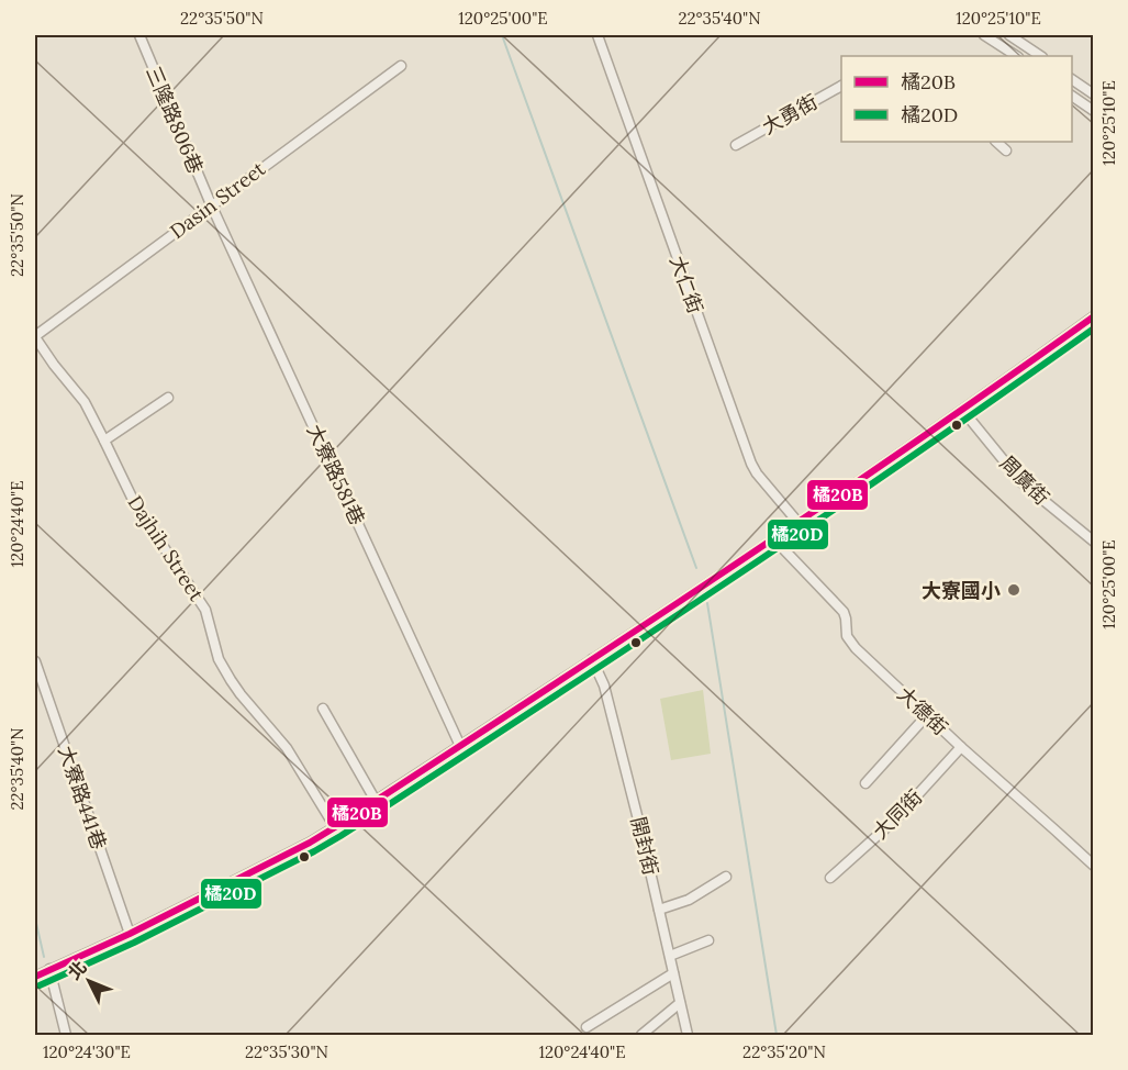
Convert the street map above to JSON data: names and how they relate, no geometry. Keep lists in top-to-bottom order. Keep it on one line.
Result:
{"streets":{"street":["大勇街","三隆路806巷","Dasin Street","大仁街","大寮路581巷","周廣街","Dajhih Street","大德街","大寮路441巷","大同街","開封街"]},"crossings":[["三隆路806巷","Dasin Street"],["三隆路806巷","大寮路581巷"],["Dasin Street","大寮路581巷"],["Dasin Street","Dajhih Street"],["大德街","大同街"]],"places":["大寮國小"],"lines":["transit line 橘20B","transit line 橘20D"],"legend":["橘20B","橘20D"],"north":"top left","coordinates":["22°35'50\"N","120°25'00\"E","22°35'40\"N","120°25'10\"E","120°24'40\"E","120°24'30\"E","22°35'30\"N","22°35'20\"N"]}
